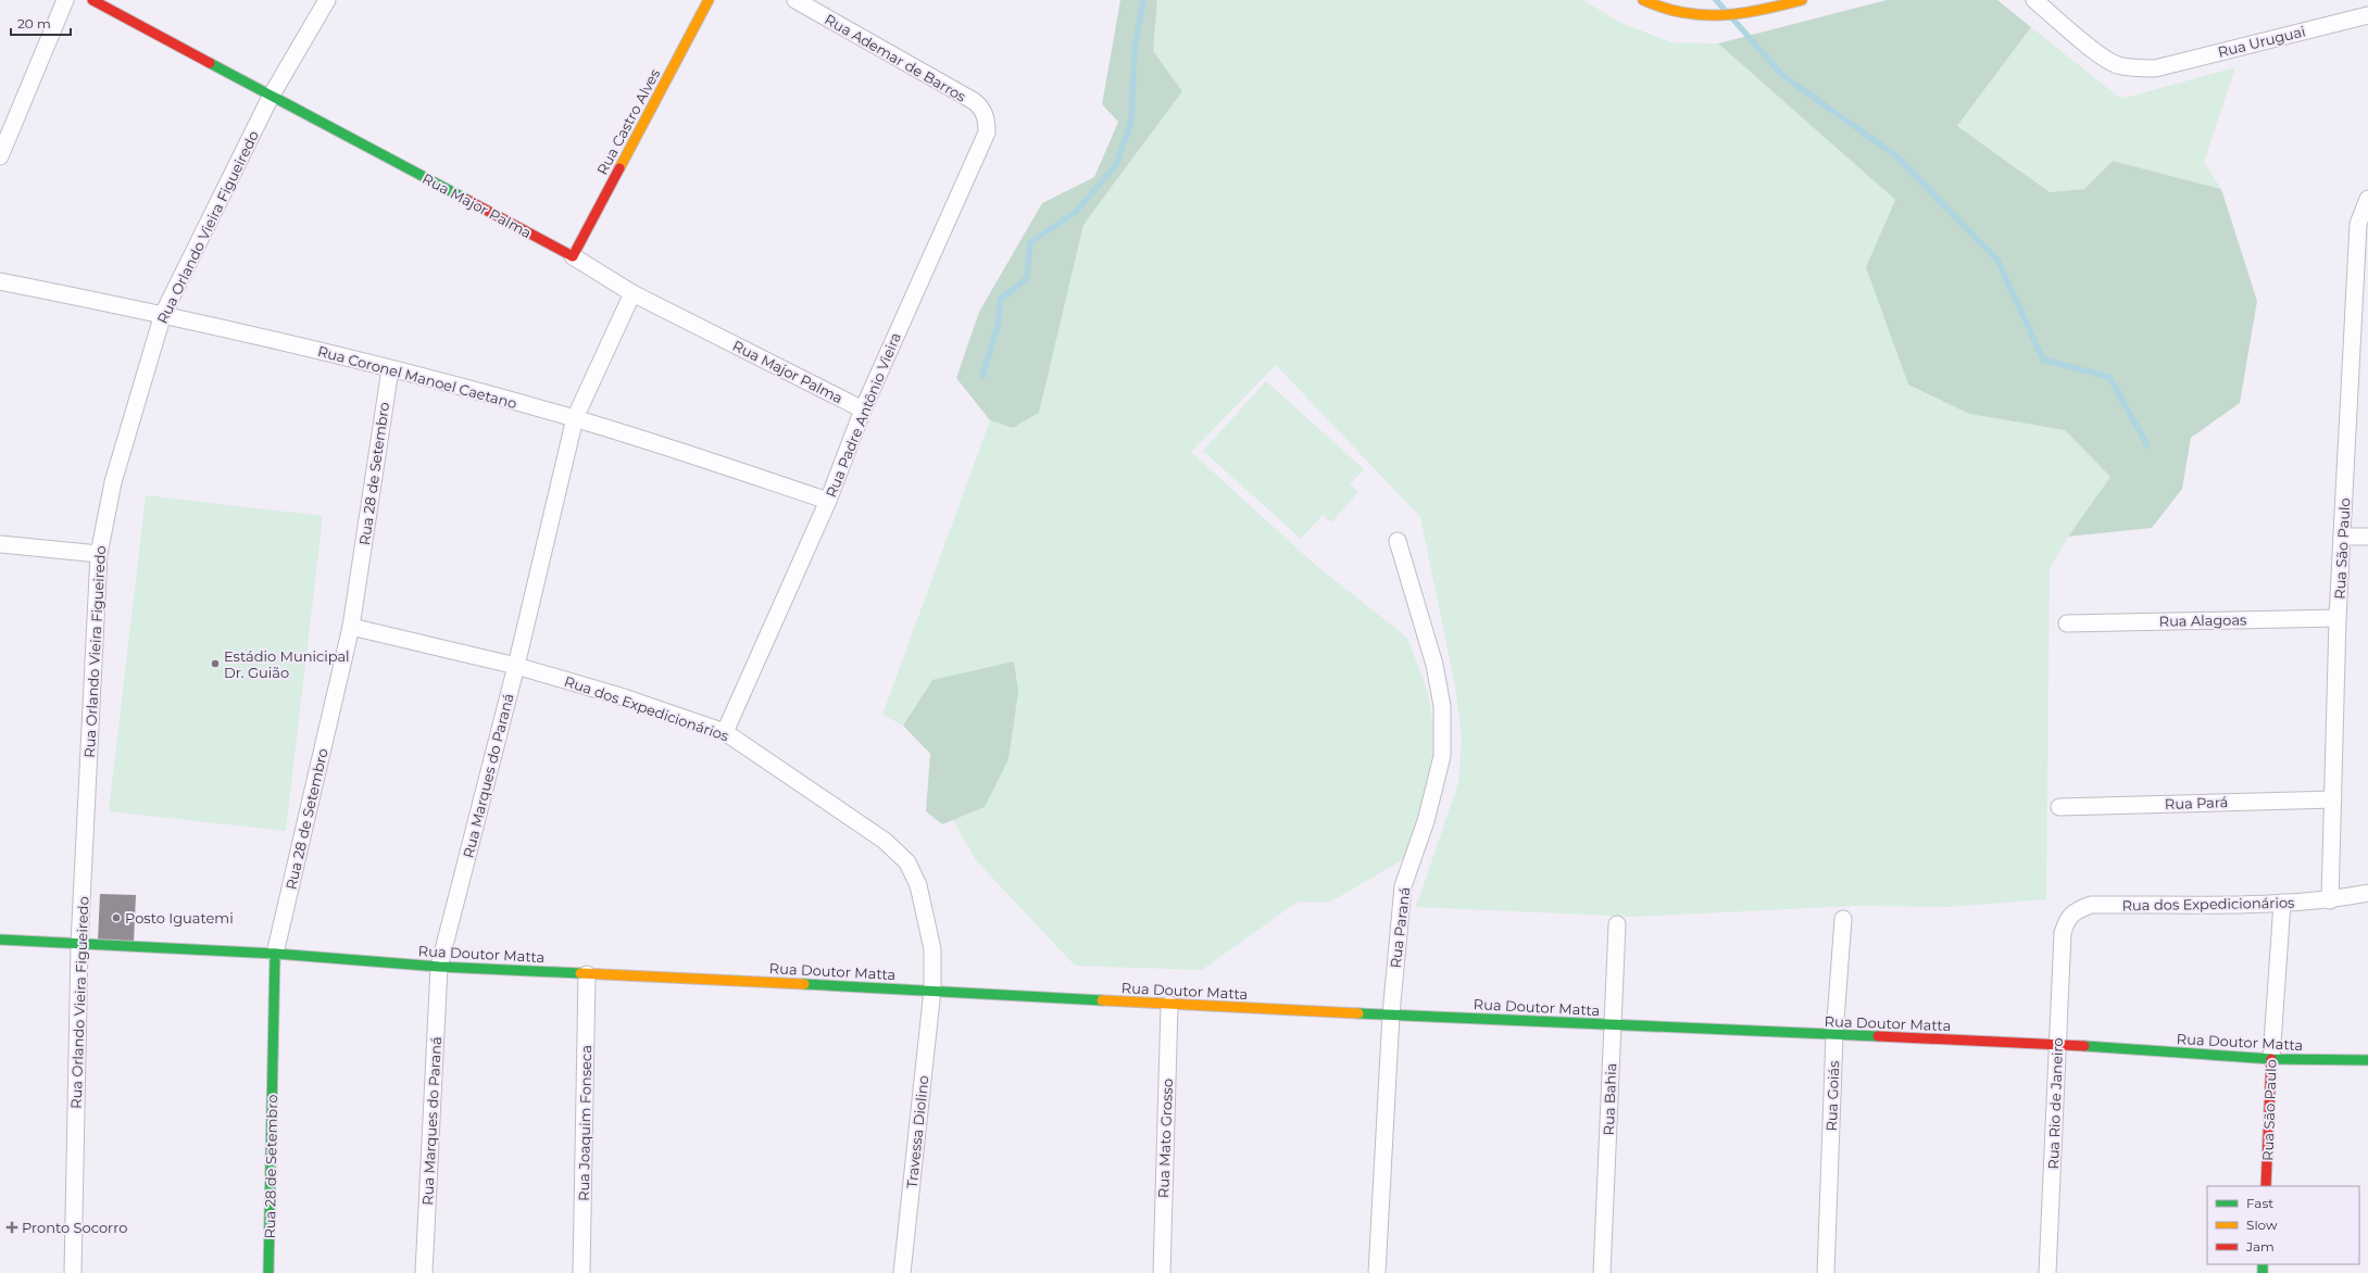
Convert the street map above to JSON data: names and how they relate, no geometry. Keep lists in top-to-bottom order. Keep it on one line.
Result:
{"streets":{"street":["Rua Uruguai","Rua Ademar de Barros","Rua Castro Alves","Rua Major Palma","Rua Orlando Vieira Figueiredo","Rua Coronel Manoel Caetano","Rua Padre Antônio Vieira","Rua 28 de Setembro","Rua São Paulo","Rua Alagoas","Rua dos Expedicionários","Rua Marques do Paraná","Rua Pará","Rua Paraná","Rua Doutor Matta","Rua Goiás","Rua Bahia","Rua Rio de Janeiro","Rua Joaquim Fonseca","Travessa Diolino","Rua Mato Grosso"]},"crossings":[["Rua Ademar de Barros","Rua Padre Antônio Vieira"],["Rua Castro Alves","Rua Major Palma"],["Rua Major Palma","Rua Orlando Vieira Figueiredo"],["Rua Major Palma","Rua Padre Antônio Vieira"],["Rua Major Palma","Rua Marques do Paraná"],["Rua Orlando Vieira Figueiredo","Rua Coronel Manoel Caetano"],["Rua Orlando Vieira Figueiredo","Rua Doutor Matta"],["Rua Coronel Manoel Caetano","Rua Padre Antônio Vieira"],["Rua Coronel Manoel Caetano","Rua 28 de Setembro"],["Rua Coronel Manoel Caetano","Rua Marques do Paraná"],["Rua Padre Antônio Vieira","Rua dos Expedicionários"],["Rua 28 de Setembro","Rua dos Expedicionários"],["Rua 28 de Setembro","Rua Doutor Matta"],["Rua São Paulo","Rua Alagoas"],["Rua São Paulo","Rua dos Expedicionários"],["Rua São Paulo","Rua Pará"],["Rua São Paulo","Rua Doutor Matta"],["Rua dos Expedicionários","Rua Marques do Paraná"],["Rua dos Expedicionários","Rua Doutor Matta"],["Rua dos Expedicionários","Rua Rio de Janeiro"],["Rua dos Expedicionários","Travessa Diolino"],["Rua Marques do Paraná","Rua Doutor Matta"],["Rua Paraná","Rua Doutor Matta"],["Rua Doutor Matta","Rua Goiás"],["Rua Doutor Matta","Rua Bahia"],["Rua Doutor Matta","Rua Rio de Janeiro"],["Rua Doutor Matta","Rua Joaquim Fonseca"],["Rua Doutor Matta","Travessa Diolino"],["Rua Doutor Matta","Rua Mato Grosso"]],"places":{"other":["Estádio Municipal Dr. Guião","Posto Iguatemi"],"health":["Pronto Socorro"]},"legend":["Fast","Slow","Jam"],"scale_bar":"20 m"}
